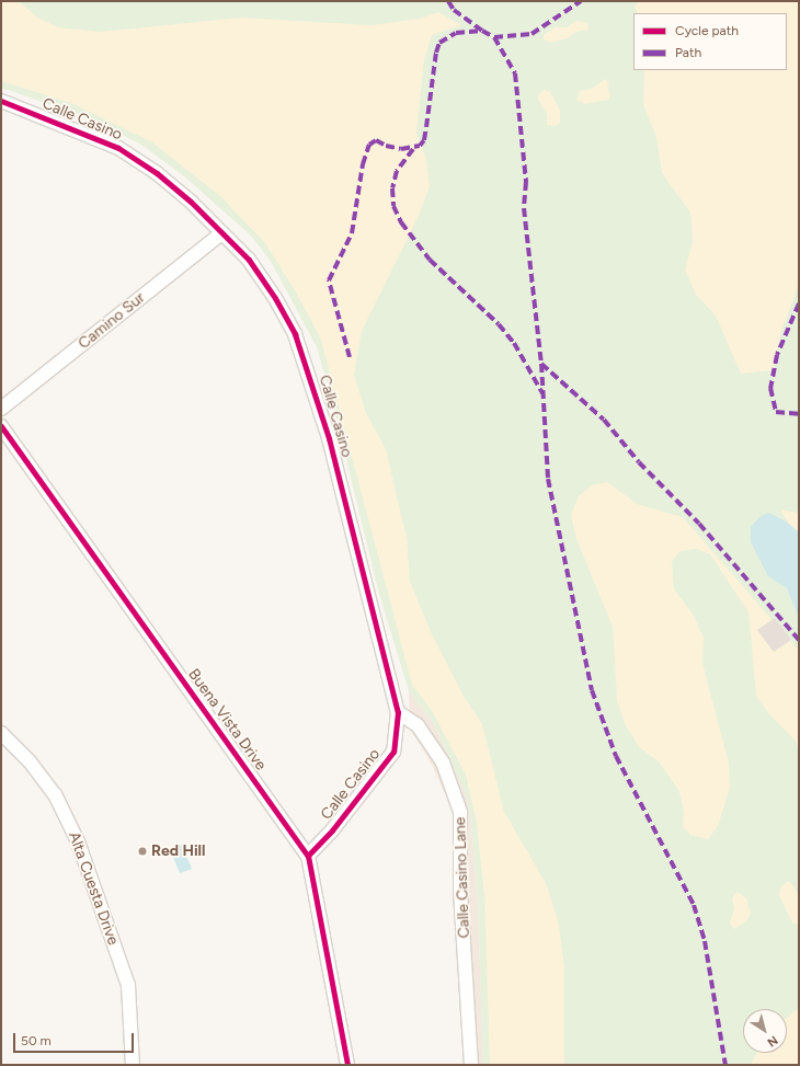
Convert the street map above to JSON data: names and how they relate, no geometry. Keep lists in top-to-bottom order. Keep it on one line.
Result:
{"streets":{"street":["Calle Casino","Camino Sur","Buena Vista Drive","Calle Casino Lane","Alta Cuesta Drive"]},"crossings":[["Calle Casino","Camino Sur"],["Calle Casino","Buena Vista Drive"],["Calle Casino","Calle Casino Lane"]],"places":["Red Hill"],"legend":["Cycle path","Path"],"scale_bar":"50 m","north":"bottom right"}
